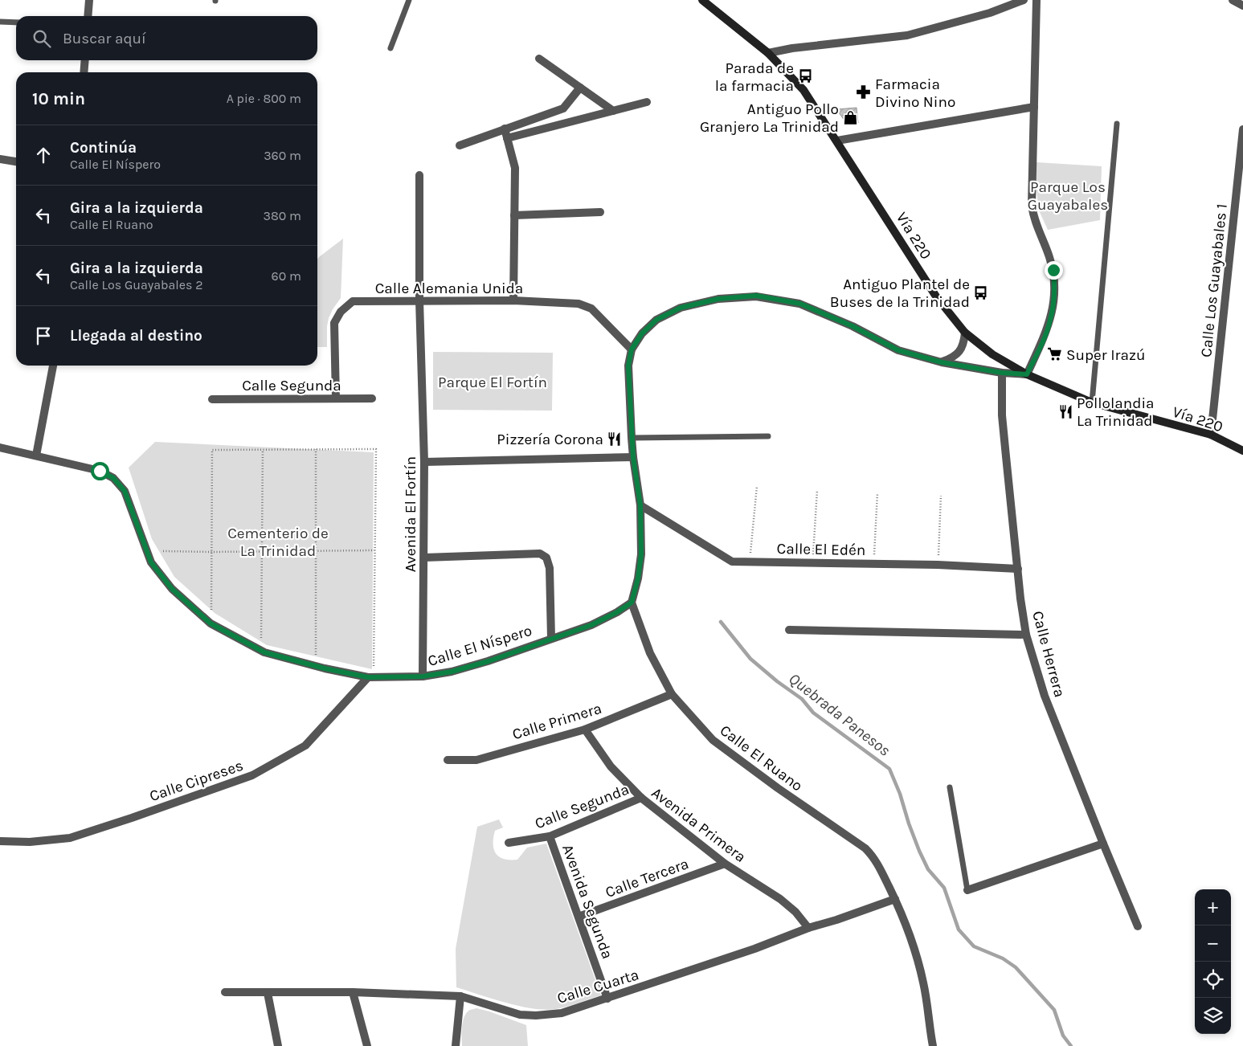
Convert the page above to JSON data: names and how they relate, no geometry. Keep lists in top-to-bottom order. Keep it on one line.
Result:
{"streets":{"main road":["Vía 220"],"street":["Calle Los Guayabales 1","Calle Alemania Unida","Calle Segunda","Avenida El Fortín","Calle El Edén","Calle El Níspero","Calle Herrera","Calle Primera","Calle El Ruano","Calle Cipreses","Avenida Primera","Calle Tercera","Avenida Segunda","Calle Cuarta"]},"crossings":[["Vía 220","Calle Los Guayabales 1"],["Calle Alemania Unida","Calle Segunda"],["Calle Alemania Unida","Avenida El Fortín"],["Calle Segunda","Avenida Primera"],["Calle Segunda","Avenida Segunda"],["Avenida El Fortín","Calle El Níspero"],["Calle El Edén","Calle Herrera"],["Calle El Níspero","Calle El Ruano"],["Calle El Níspero","Calle Cipreses"],["Calle Primera","Calle El Ruano"],["Calle Primera","Avenida Primera"],["Calle El Ruano","Calle Cuarta"],["Avenida Primera","Calle Tercera"],["Avenida Primera","Calle Cuarta"],["Calle Tercera","Avenida Segunda"],["Avenida Segunda","Calle Cuarta"]],"water":["Quebrada Panesos"],"parks":["Parque Los Guayabales","Parque El Fortín","Cementerio de La Trinidad"],"places":{"bus stop":["Parada de la farmacia","Antiguo Plantel de Buses de la Trinidad"],"pharmacy":["Farmacia Divino Nino"],"shop":["Antiguo Pollo Granjero La Trinidad"],"supermarket":["Super Irazú"],"restaurant":["Pollolandia La Trinidad","Pizzería Corona"]},"page":{"search":"Buscar aquí","heading":["10 min","A pie · 800 m"],"list":[["Continúa","Calle El Níspero","360 m"],["Gira a la izquierda","Calle El Ruano","380 m"],["Gira a la izquierda","Calle Los Guayabales 2","60 m"],"Llegada al destino"],"map_buttons":["+","−"]}}
